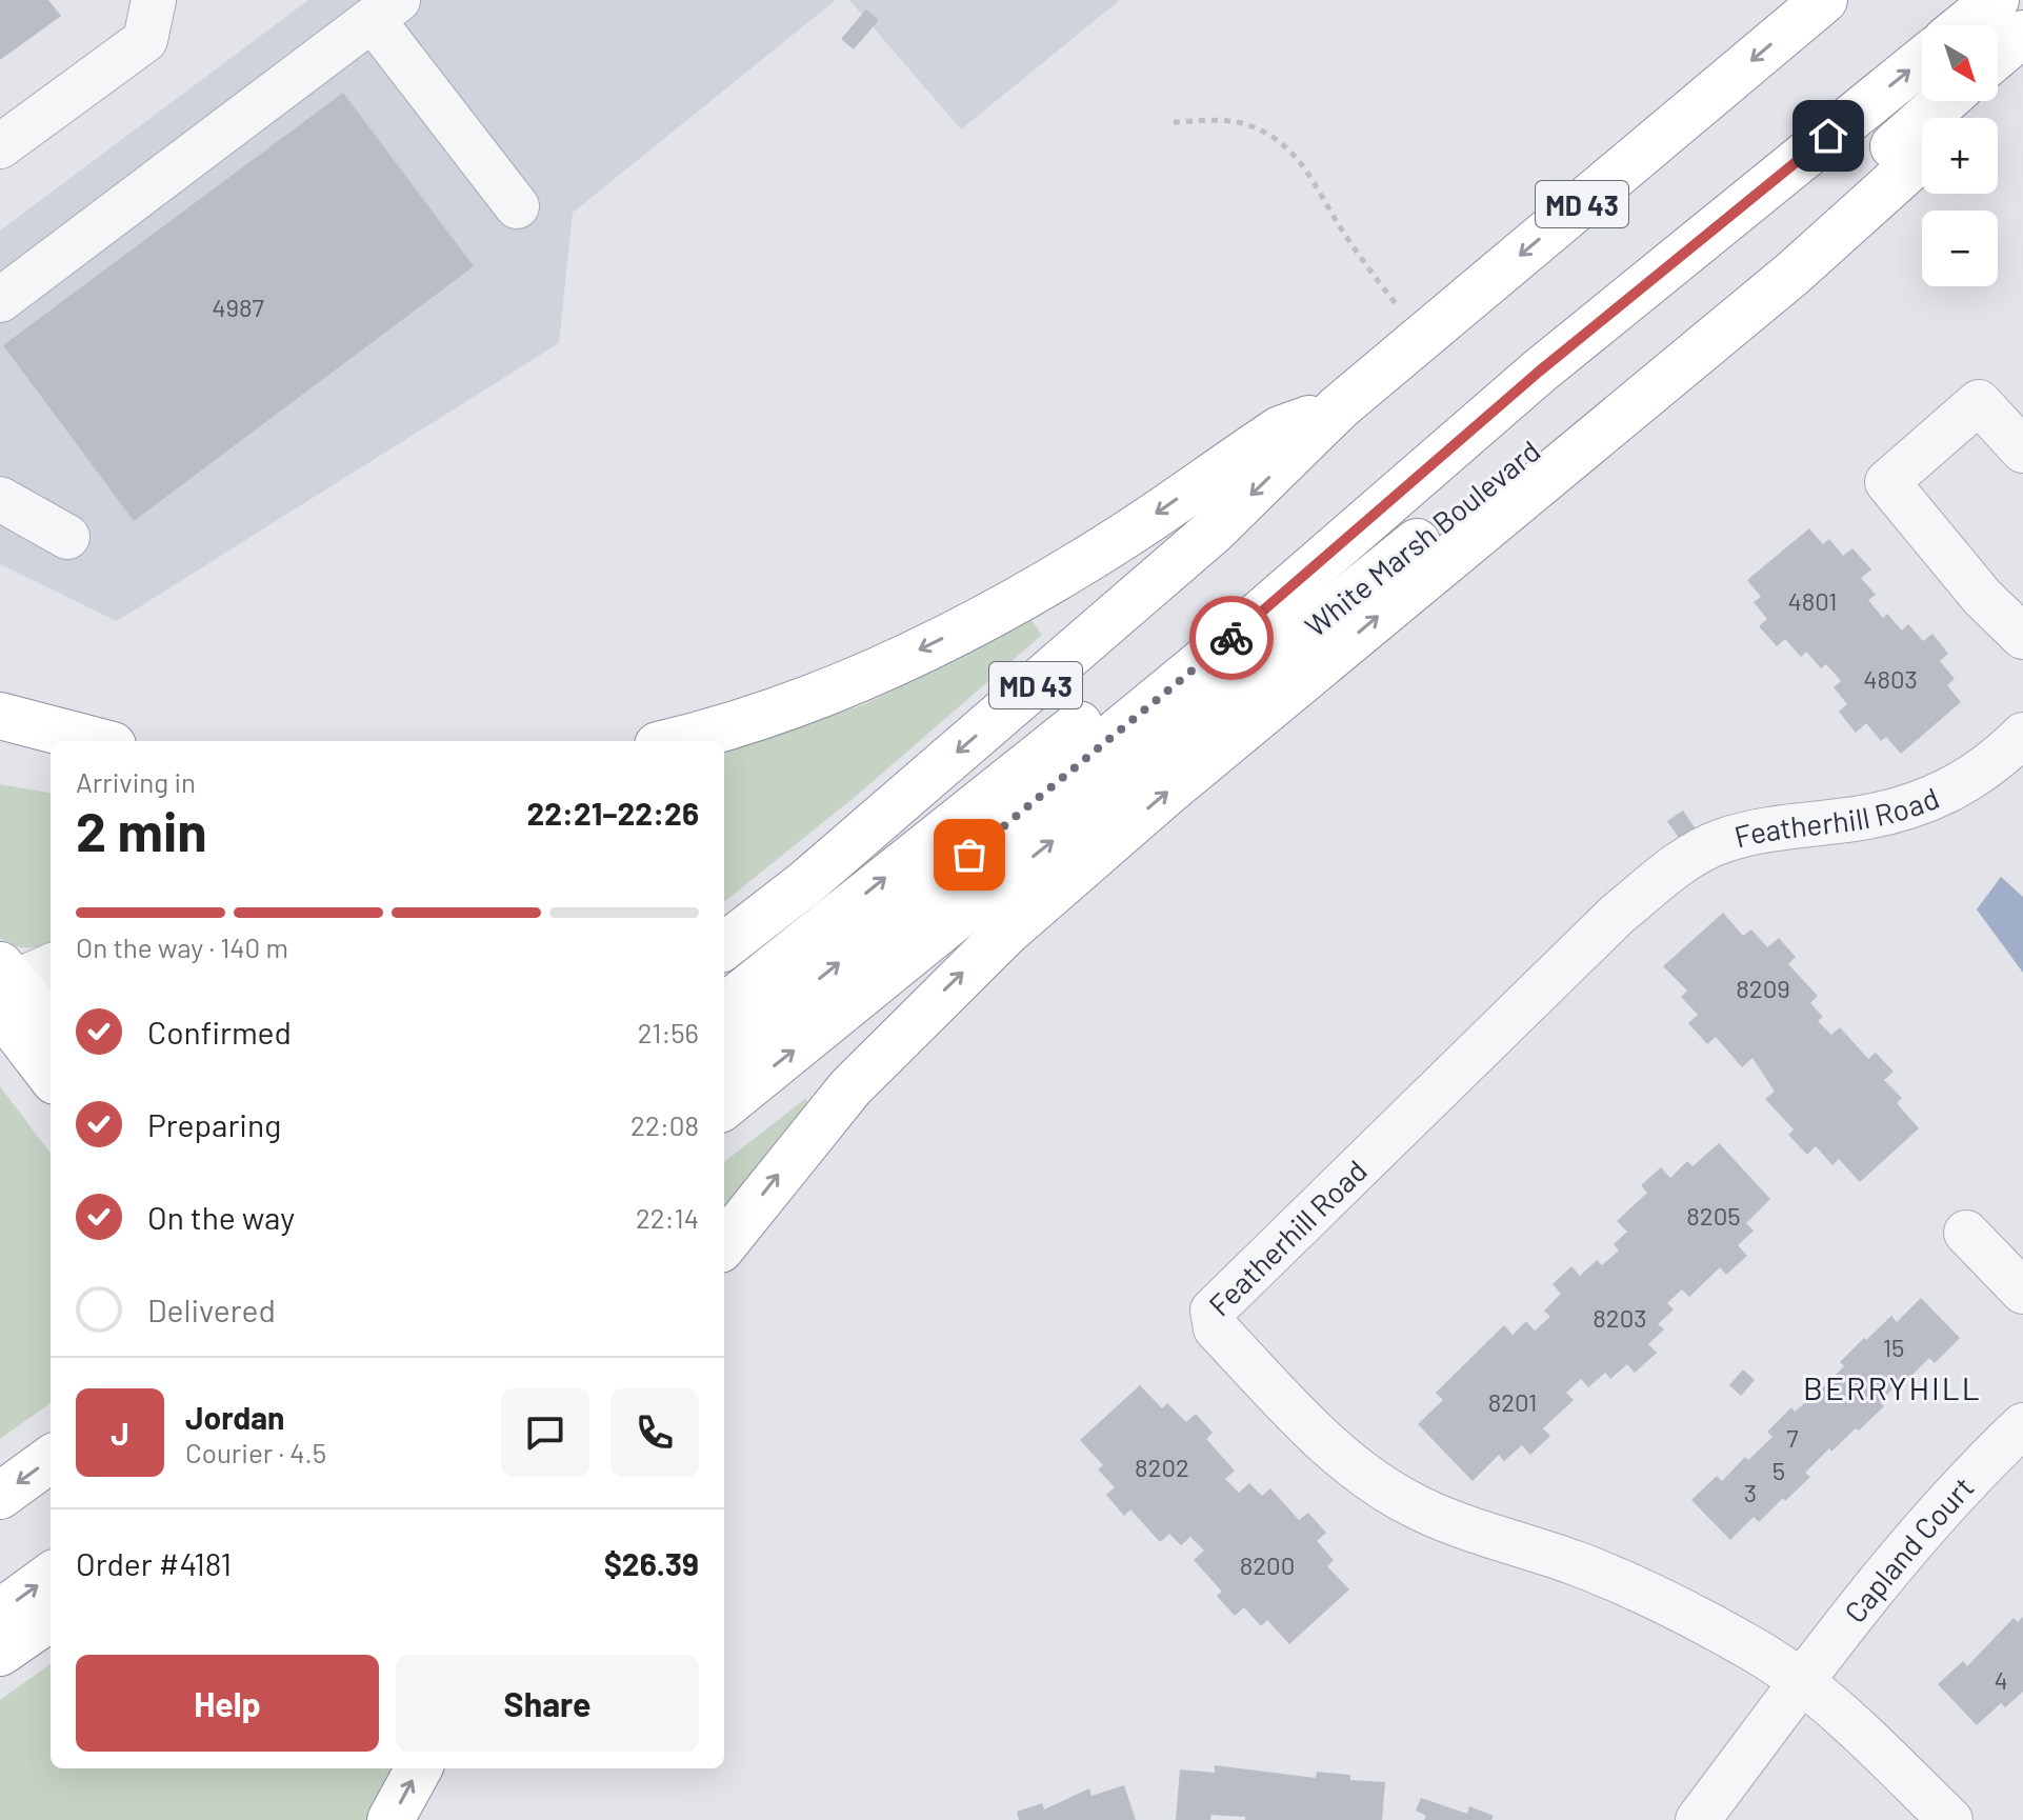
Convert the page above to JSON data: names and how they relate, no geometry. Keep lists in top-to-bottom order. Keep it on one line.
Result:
{"streets":{"highway":["MD 43","White Marsh Boulevard"],"street":["Featherhill Road","Capland Court"]},"crossings":[["Featherhill Road","Capland Court"]],"districts":["BERRYHILL"],"house_numbers":["4987","4801","4803","8209","8205","8203","15","8201","7","8202","5","3","8200","4"],"north":"bottom right","page":{"map_buttons":["+","−"],"heading":["2 min","Arriving in","22:21–22:26"],"panel":["Jordan","Courier · 4.5","Order #4181","$26.39"],"bar":"On the way · 140 m","list":[["Confirmed","21:56"],["Preparing","22:08"],["On the way","22:14"],"Delivered"],"round":"J","buttons":["Help","Share"]}}
